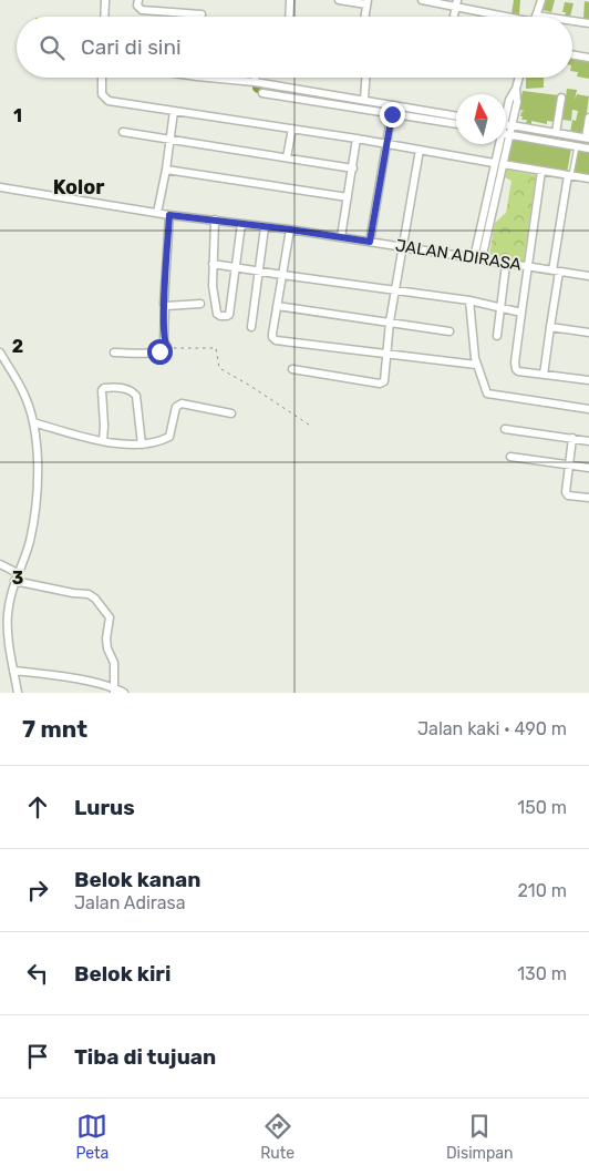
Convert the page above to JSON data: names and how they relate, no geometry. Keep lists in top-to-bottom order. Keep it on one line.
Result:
{"streets":{"street":["JALAN ADIRASA"]},"districts":["Kolor"],"north":"top","page":{"search":"Cari di sini","heading":["7 mnt","Jalan kaki · 490 m"],"list":[["Lurus","150 m"],["Belok kanan","Jalan Adirasa","210 m"],["Belok kiri","130 m"],"Tiba di tujuan"],"nav":["Peta","Rute","Disimpan"]},"grid":{"rows":["1","2","3"]}}
